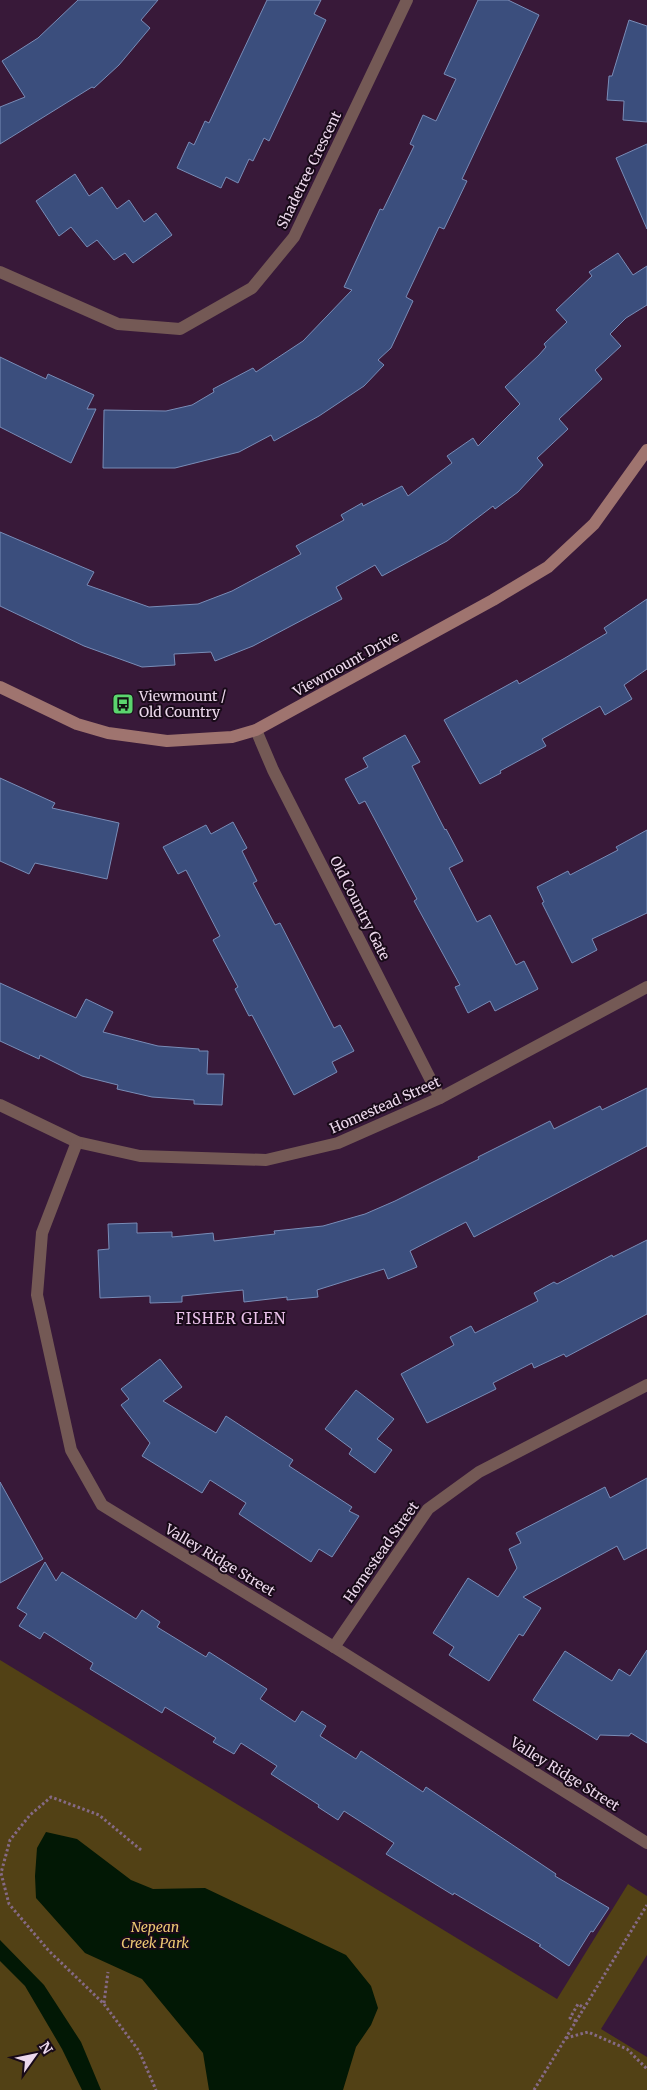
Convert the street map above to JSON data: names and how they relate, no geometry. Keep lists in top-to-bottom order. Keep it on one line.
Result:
{"streets":{"street":["Shadetree Crescent","Viewmount Drive","Old Country Gate","Homestead Street","Valley Ridge Street"]},"crossings":[["Viewmount Drive","Old Country Gate"],["Old Country Gate","Homestead Street"],["Homestead Street","Valley Ridge Street"]],"districts":["FISHER GLEN"],"parks":["Nepean Creek Park"],"places":{"bus stop":["Viewmount / Old Country"]},"north":"top right"}
